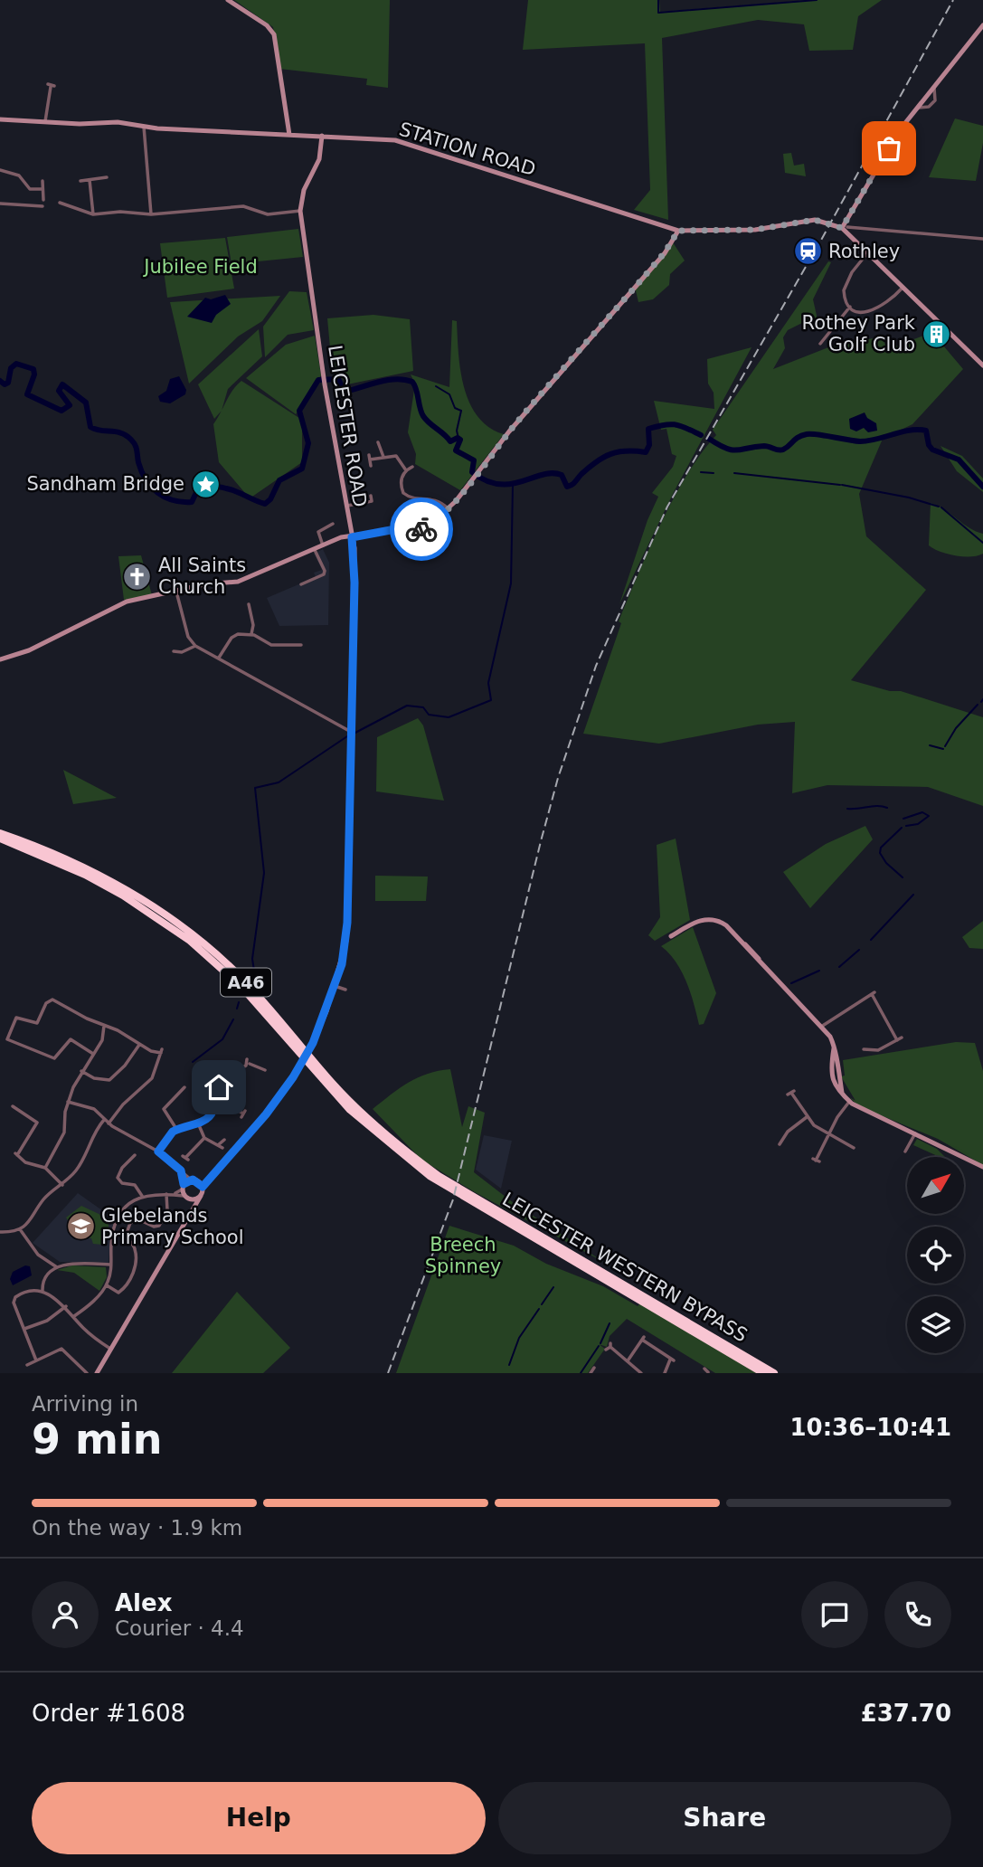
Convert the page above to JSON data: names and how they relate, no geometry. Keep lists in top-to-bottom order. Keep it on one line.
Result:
{"streets":{"highway":["A46","LEICESTER WESTERN BYPASS"],"street":["STATION ROAD","LEICESTER ROAD"]},"crossings":[["STATION ROAD","LEICESTER ROAD"]],"parks":["Jubilee Field","Breech Spinney"],"places":{"station":["Rothley"],"building":["Rothey Park Golf Club"],"place":["Sandham Bridge"],"church":["All Saints Church"],"school or university":["Glebelands Primary School"]},"north":"top right","page":{"heading":["9 min","Arriving in","10:36–10:41"],"panel":["Alex","Courier · 4.4","Order #1608","£37.70"],"bar":"On the way · 1.9 km","buttons":["Help","Share"]}}
